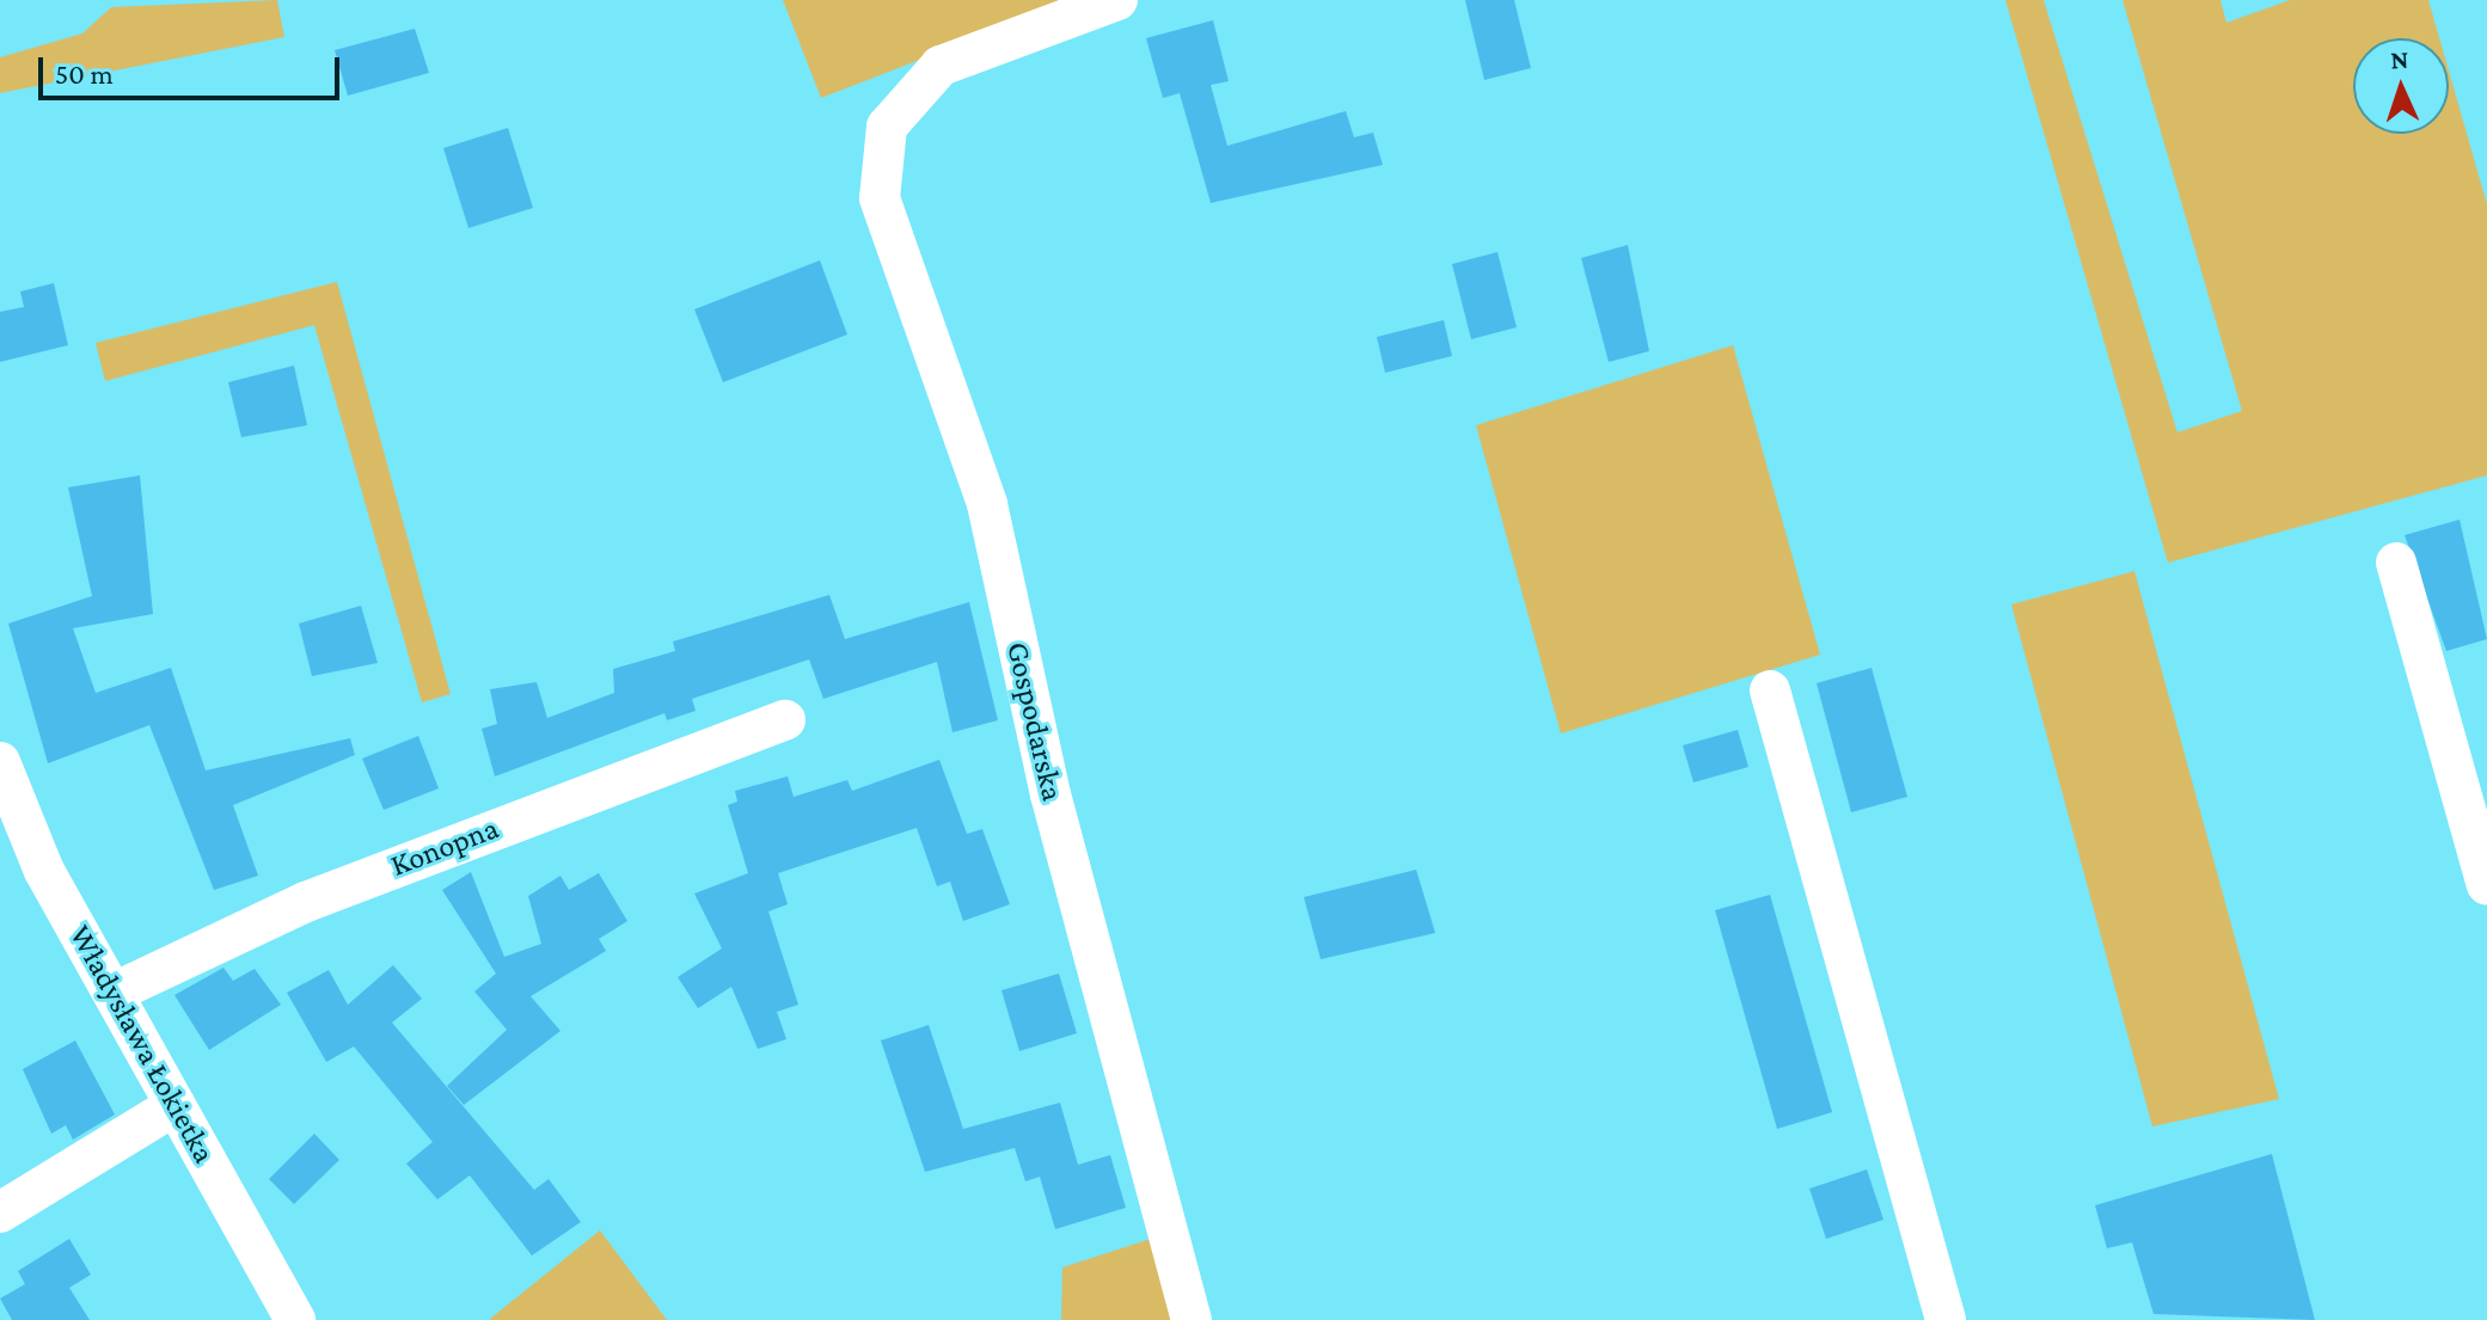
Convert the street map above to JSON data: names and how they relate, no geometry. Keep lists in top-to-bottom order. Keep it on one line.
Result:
{"streets":{"street":["Gospodarska","Konopna","Władysława Łokietka"]},"crossings":[["Konopna","Władysława Łokietka"]],"scale_bar":"50 m","north":"top"}
